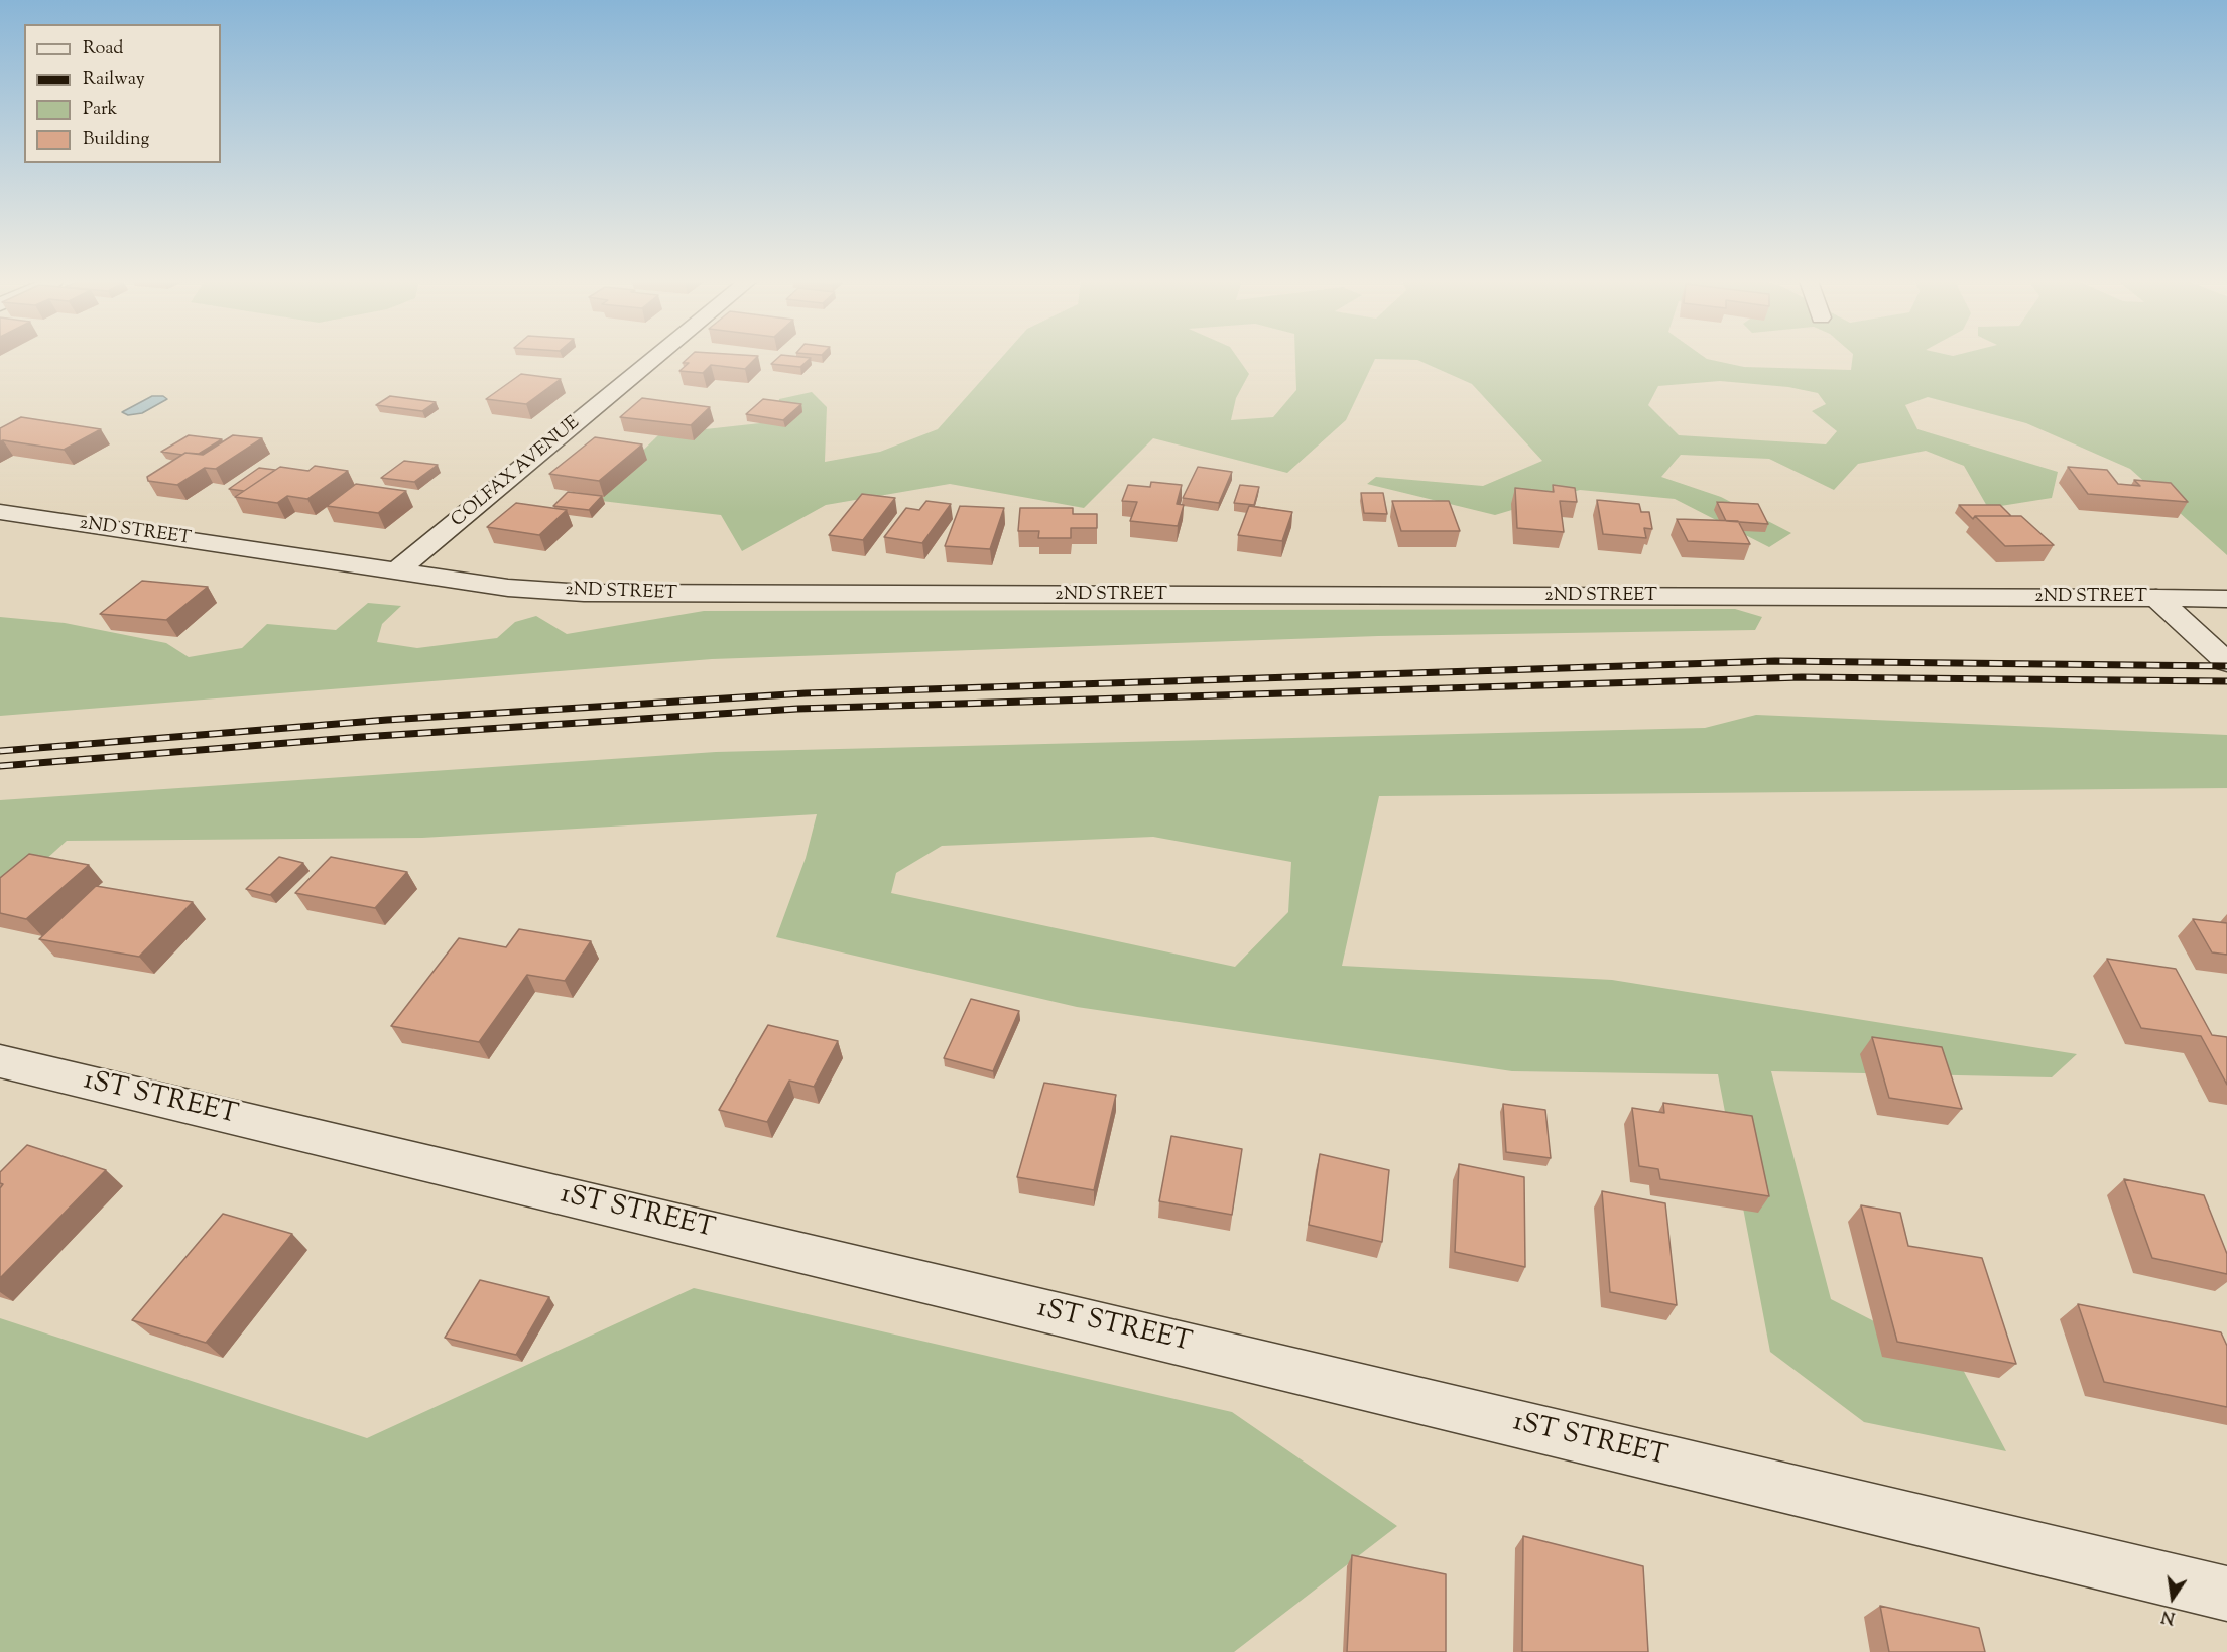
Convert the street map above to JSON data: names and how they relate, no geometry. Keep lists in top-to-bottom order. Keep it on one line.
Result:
{"streets":{"street":["COLFAX AVENUE","2ND STREET","1ST STREET"]},"crossings":[["COLFAX AVENUE","2ND STREET"]],"legend":["Road","Railway","Park","Building"],"north":"bottom"}
